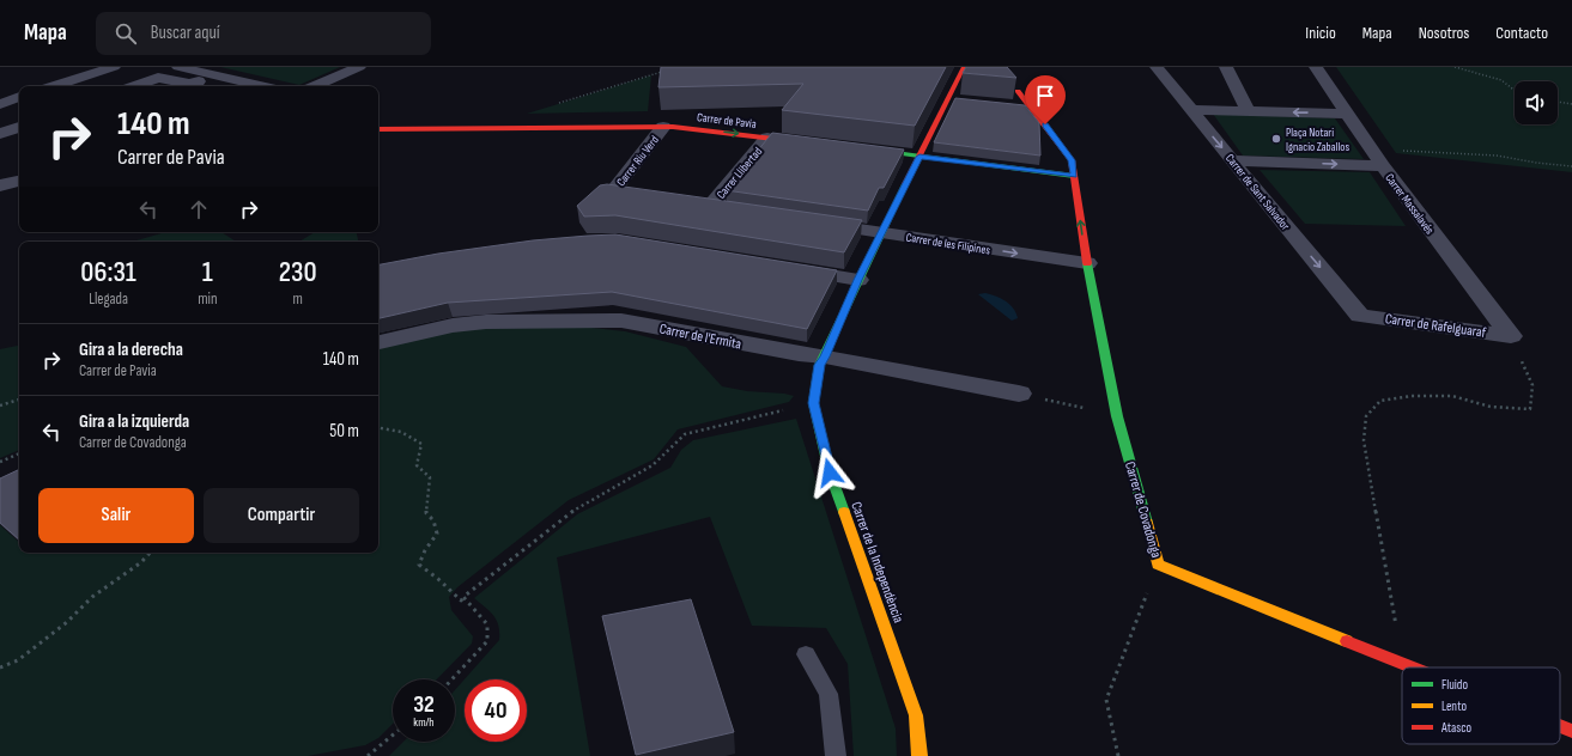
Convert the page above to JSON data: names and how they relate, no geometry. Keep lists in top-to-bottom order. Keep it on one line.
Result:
{"streets":{"street":["Carrer de Pavia","Carrer Riu Verd","Carrer Llibertad","Carrer de Sant Salvador","Carrer Massalavés","Carrer de les Filipines","Carrer de Rafelguaraf","Carrer de l'Ermita","Carrer de Covadonga","Carrer de la Independència"]},"crossings":[["Carrer de Pavia","Carrer Riu Verd"],["Carrer de Pavia","Carrer Llibertad"],["Carrer de Sant Salvador","Carrer de Rafelguaraf"],["Carrer Massalavés","Carrer de Rafelguaraf"],["Carrer de les Filipines","Carrer de Covadonga"],["Carrer de les Filipines","Carrer de la Independència"],["Carrer de l'Ermita","Carrer de la Independència"]],"one_way":["Carrer de Sant Salvador"],"places":["Plaça Notari Ignacio Zaballos"],"legend":["Fluido","Lento","Atasco"],"page":{"header":"Mapa","search":"Buscar aquí","nav":["Inicio","Mapa","Nosotros","Contacto"],"turn":["140 m","Carrer de Pavia"],"eta":["06:31","Llegada","1","min","230","m"],"list":[{"name":"Gira a la derecha","note":"Carrer de Pavia","value":"140 m"},{"name":"Gira a la izquierda","note":"Carrer de Covadonga","value":"50 m"}],"buttons":["Salir","Compartir"],"speed":"32 km/h","limit":"40"}}
